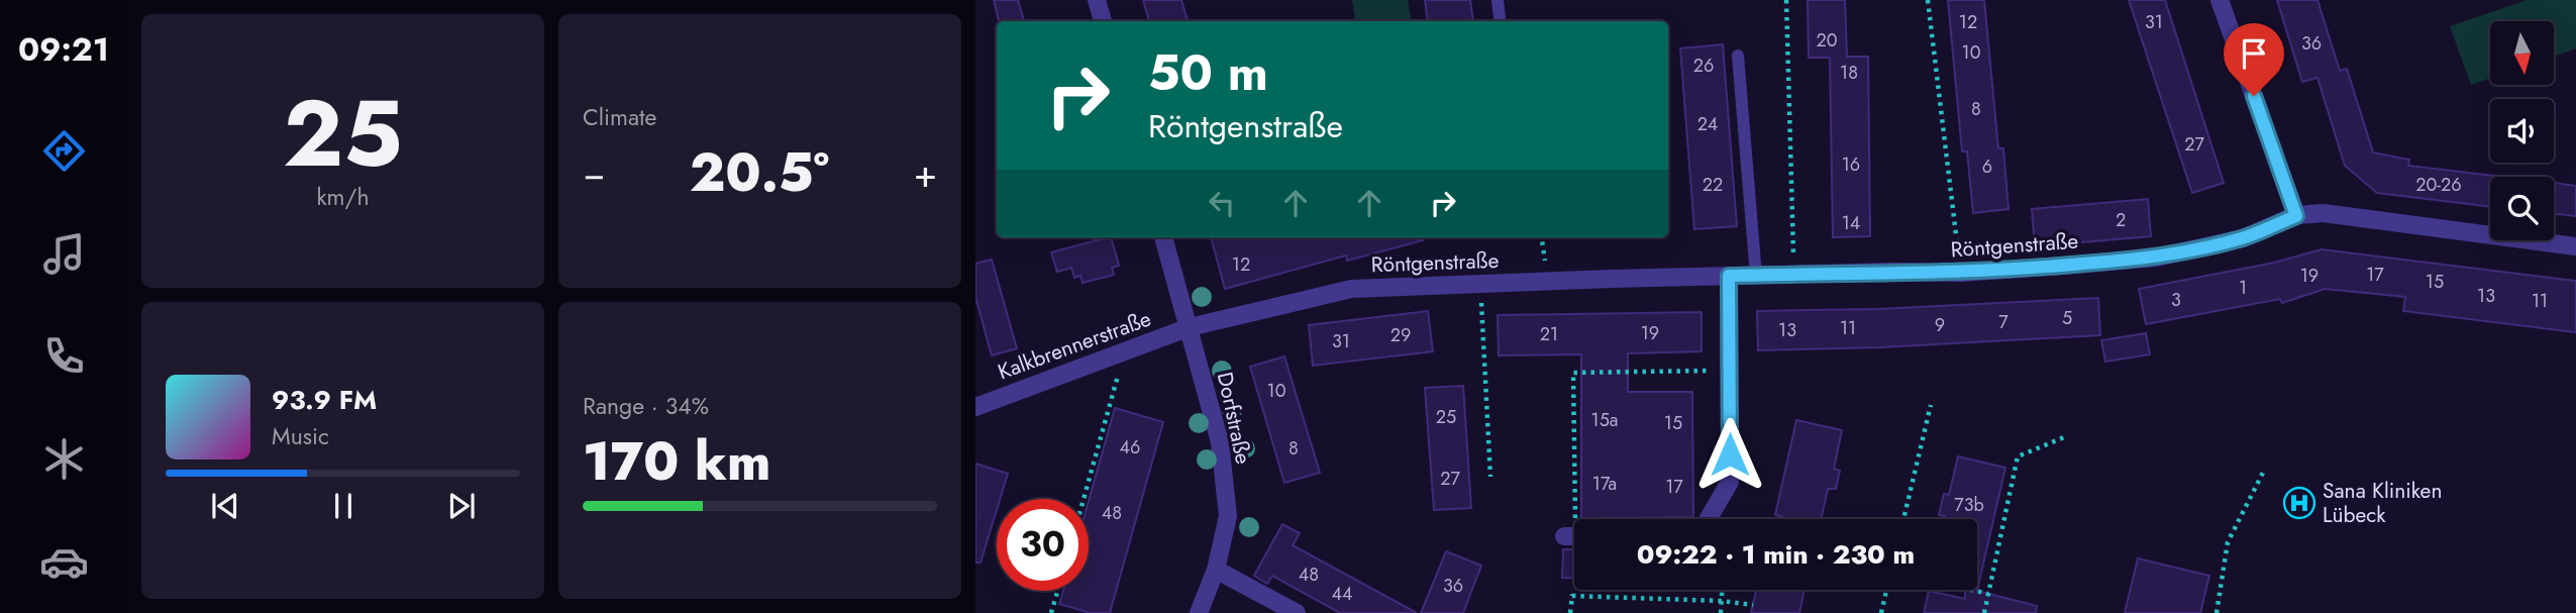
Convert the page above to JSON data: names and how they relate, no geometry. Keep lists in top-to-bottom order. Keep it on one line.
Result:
{"streets":{"street":["Röntgenstraße","Kalkbrennerstraße","Dorfstraße"]},"crossings":[["Röntgenstraße","Kalkbrennerstraße"],["Röntgenstraße","Dorfstraße"],["Kalkbrennerstraße","Dorfstraße"]],"places":{"hospital":["Sana Kliniken Lübeck"]},"house_numbers":["12","31","20","36","10","26","18","8","24","27","16","6","22","20-26","2","14","12","17","19","15","1","13","3","11","5","7","9","11","13","19","21","29","31","10","25","15a","15","46","8","27","17a","17","73b","48","48","36","44"],"north":"bottom","page":{"tabs":"09:21","tile":[["25","km/h"],"Climate",["Range · 34%","170 km"]],"turn":["50 m","Röntgenstraße"],"heat":["−","20.5°","+"],"song":["93.9 FM","Music"],"limit":"30","trip":"09:22 · 1 min · 230 m"}}
